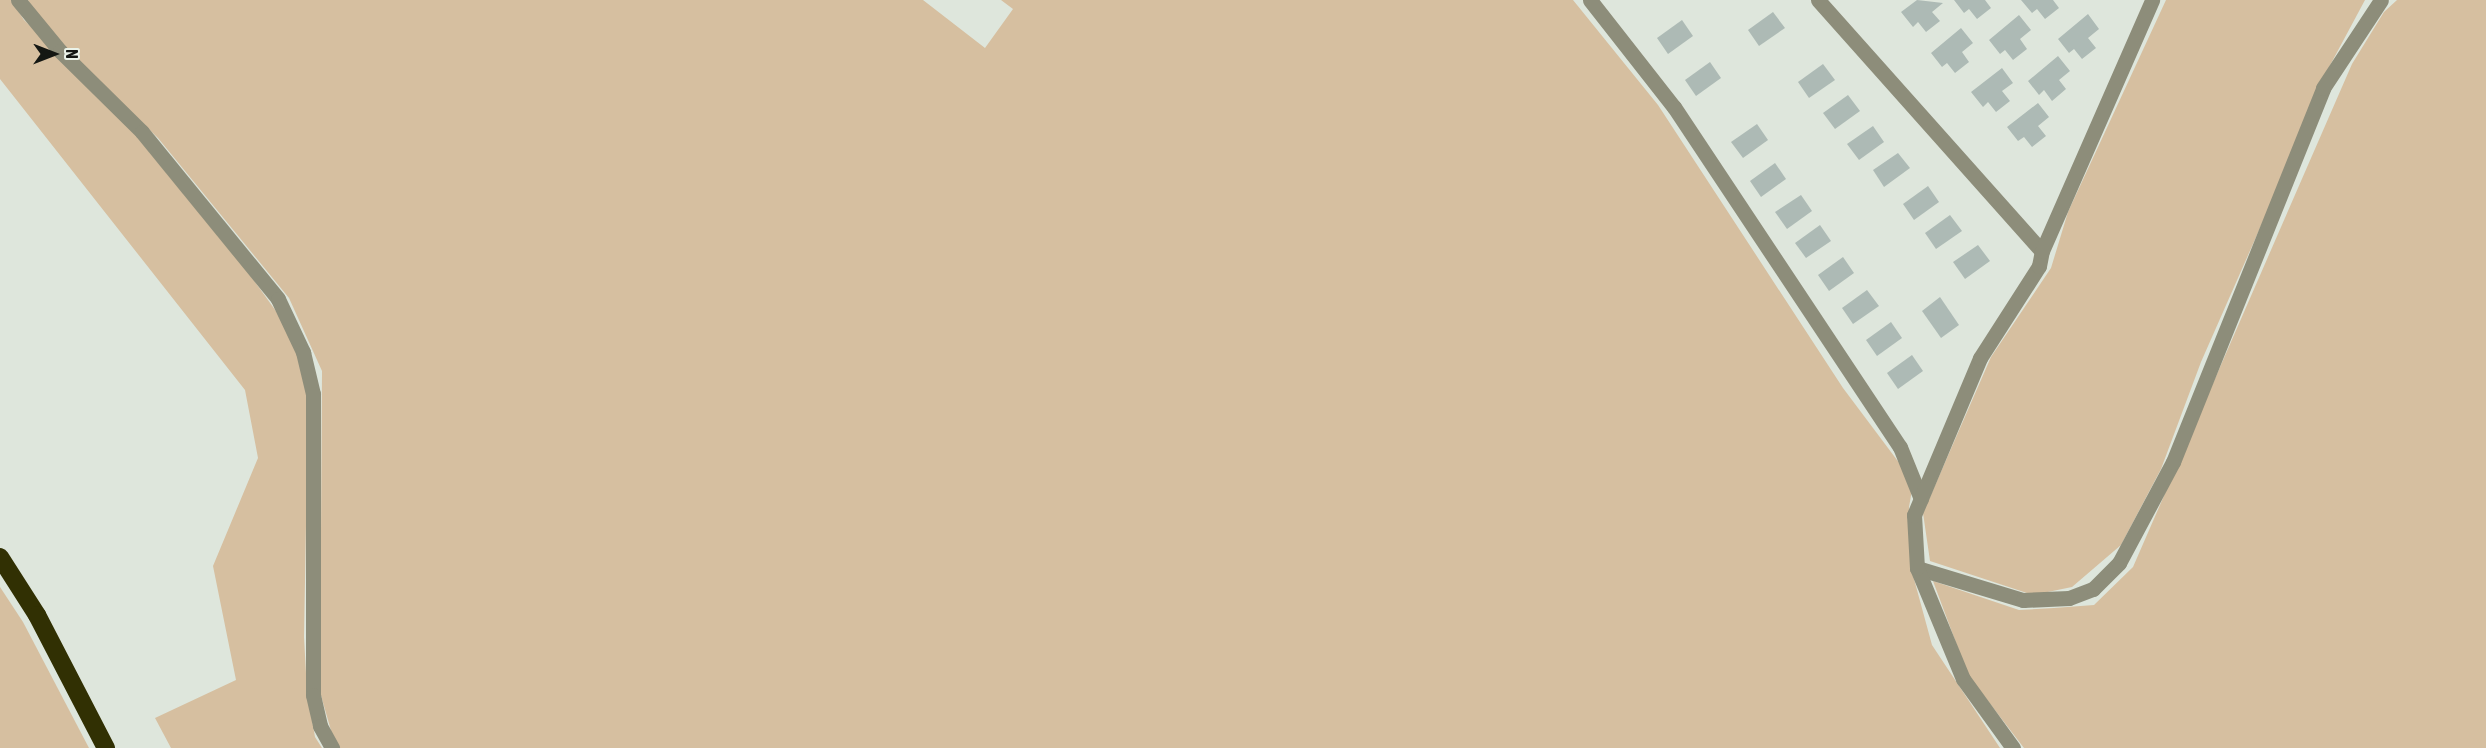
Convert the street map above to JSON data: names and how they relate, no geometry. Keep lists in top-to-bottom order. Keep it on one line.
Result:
{"north":"right"}
